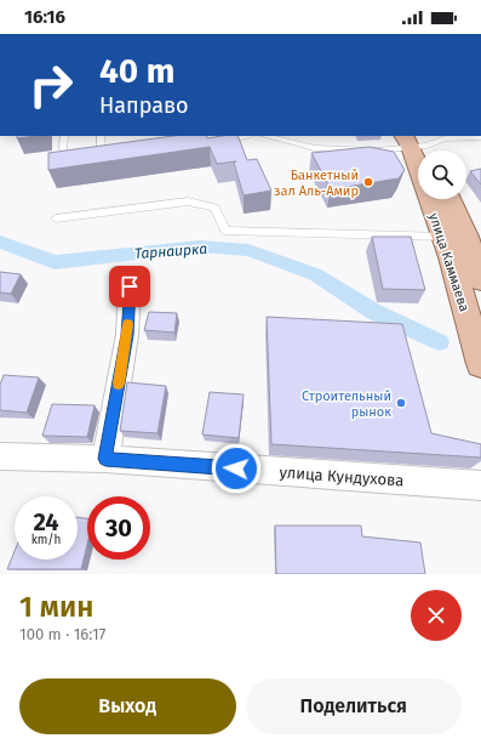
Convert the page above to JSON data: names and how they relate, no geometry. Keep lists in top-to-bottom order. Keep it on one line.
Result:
{"streets":{"main road":["улица Каммаева"],"street":["улица Кундухова"]},"water":["Тарнаирка"],"places":["Банкетный зал Аль-Амир","Строительный рынок"],"page":{"status":"16:16","turn":["40 m","Направо"],"speed":"24 km/h","limit":"30","heading":["1 мин","100 m · 16:17"],"buttons":["Выход","Поделиться"]}}
